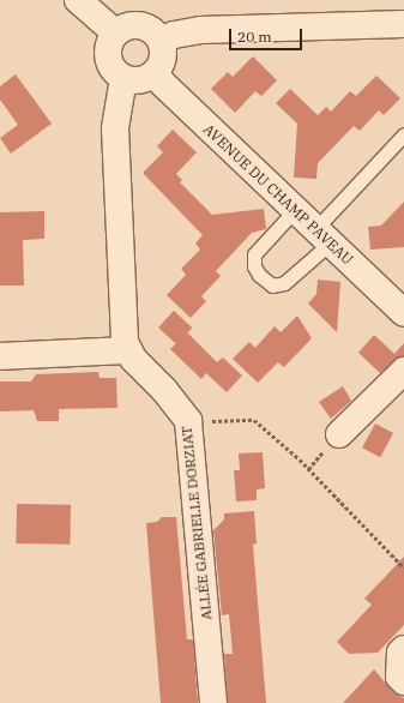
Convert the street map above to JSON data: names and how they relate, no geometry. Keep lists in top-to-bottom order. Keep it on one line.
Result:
{"streets":{"street":["AVENUE DU CHAMP PAVEAU","ALLÉE GABRIELLE DORZIAT"]},"scale_bar":"20 m"}
